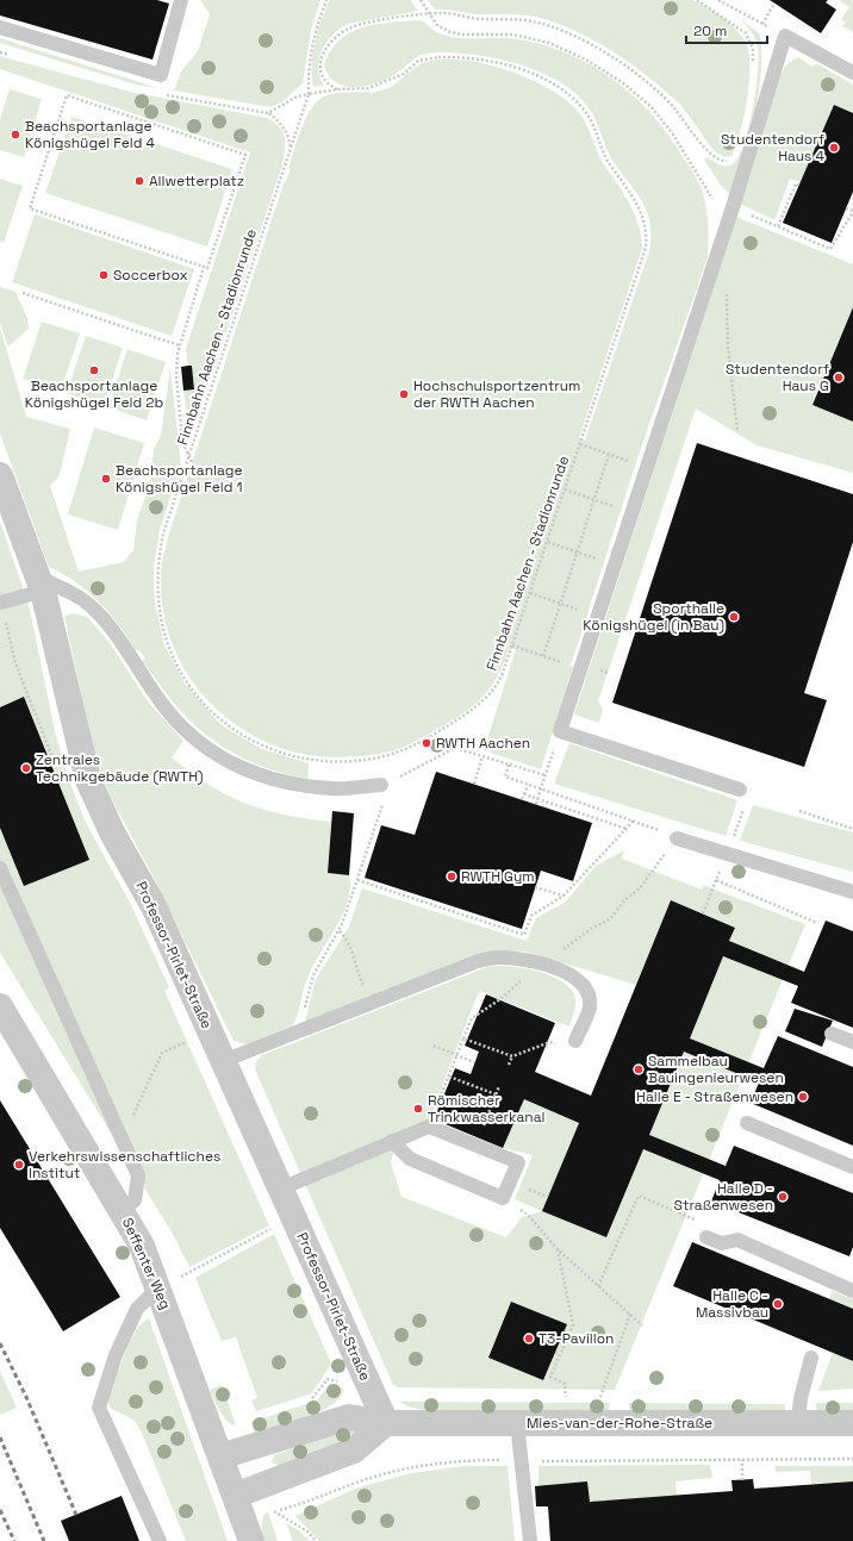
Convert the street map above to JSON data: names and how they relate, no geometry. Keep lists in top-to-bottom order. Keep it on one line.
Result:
{"streets":{"street":["Professor-Pirlet-Straße","Seffenter Weg","Mies-van-der-Rohe-Straße"],"path":["Finnbahn Aachen - Stadionrunde"]},"crossings":[["Professor-Pirlet-Straße","Mies-van-der-Rohe-Straße"],["Seffenter Weg","Mies-van-der-Rohe-Straße"]],"places":["Beachsportanlage Königshügel Feld 4","Studentendorf Haus 4","Allwetterplatz","Soccerbox","Beachsportanlage Königshügel Feld 2b","Studentendorf Haus G","Hochschulsportzentrum der RWTH Aachen","Beachsportanlage Königshügel Feld 1","Sporthalle Königshügel (in Bau)","RWTH Aachen","Zentrales Technikgebäude (RWTH)","RWTH Gym","Sammelbau Bauingenieurwesen","Halle E - Straßenwesen","Römischer Trinkwasserkanal","Verkehrswissenschaftliches Institut","Halle D - Straßenwesen","Halle C - Massivbau","T3-Pavillon"],"scale_bar":"20 m"}
